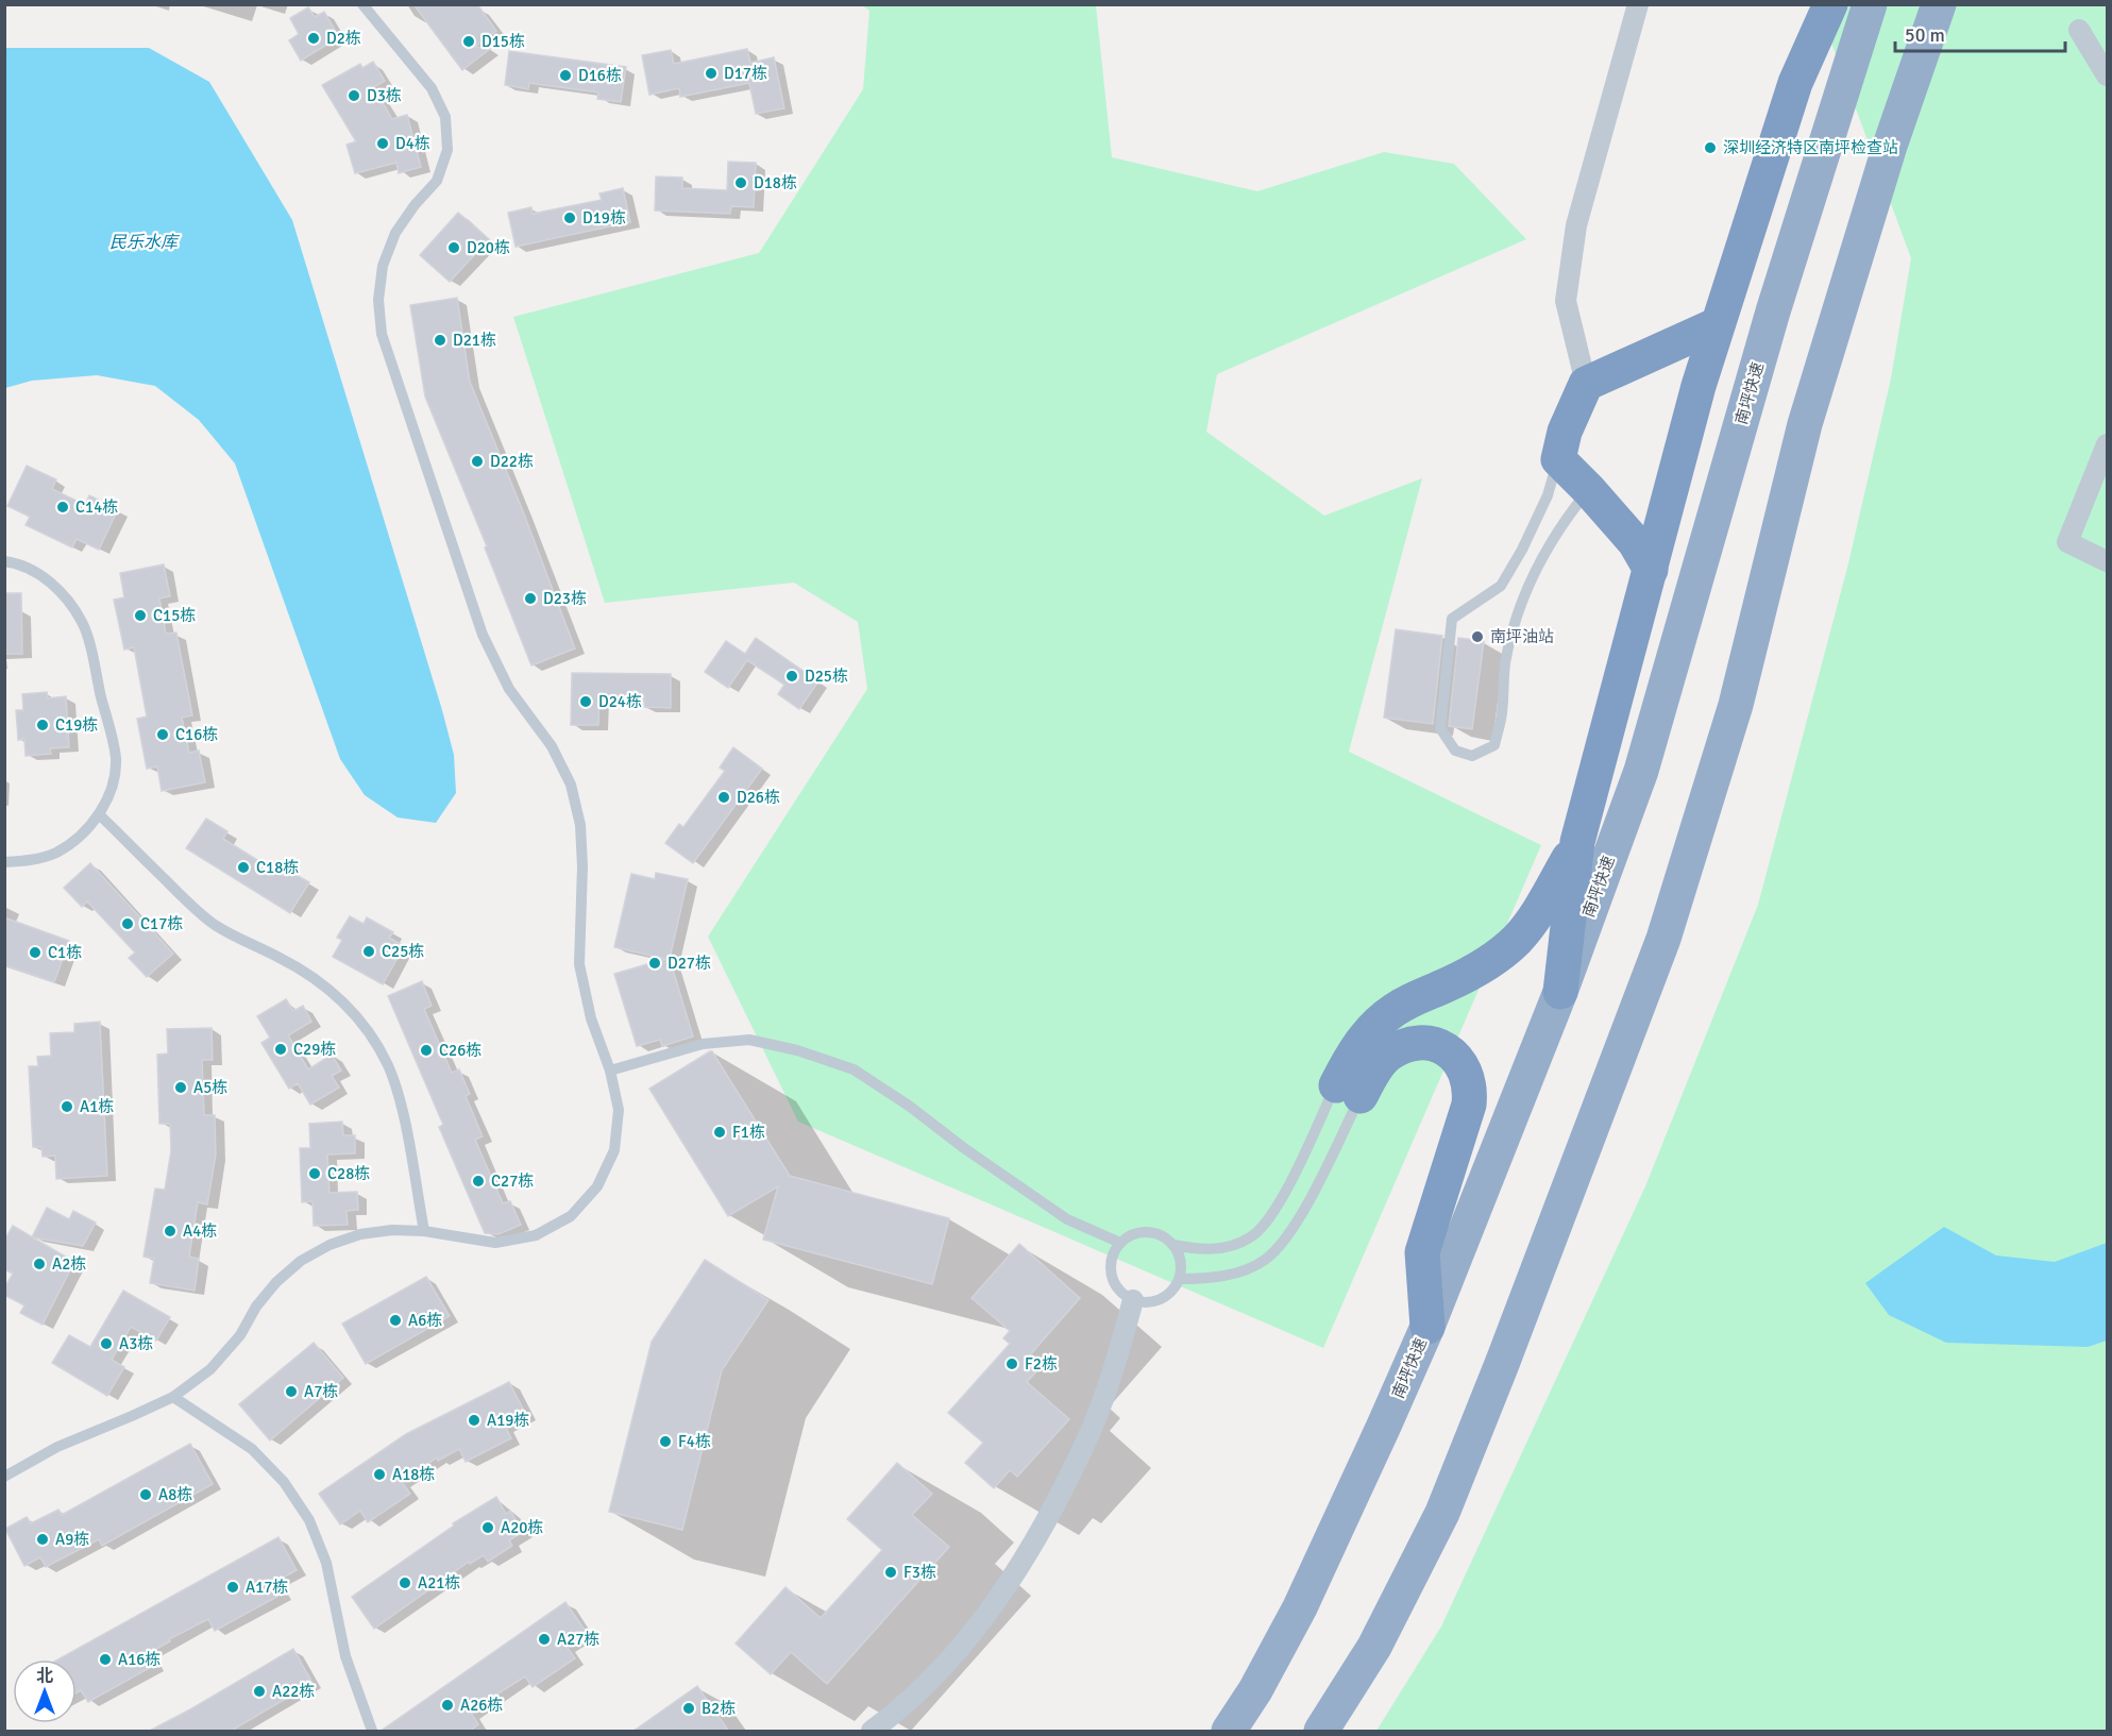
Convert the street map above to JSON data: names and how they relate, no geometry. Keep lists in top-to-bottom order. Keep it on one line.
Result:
{"streets":{"highway":["南坪快速"]},"water":["民乐水库"],"places":["D2栋","D15栋","D17栋","D16栋","D3栋","D4栋","深圳经济特区南坪检查站","D18栋","D19栋","D20栋","D21栋","D22栋","C14栋","D23栋","C15栋","南坪油站","D25栋","D24栋","C19栋","C16栋","D26栋","C18栋","C17栋","C25栋","C1栋","D27栋","C29栋","C26栋","A5栋","A1栋","F1栋","C28栋","C27栋","A4栋","A2栋","A6栋","A3栋","F2栋","A7栋","A19栋","F4栋","A18栋","A8栋","A20栋","A9栋","F3栋","A21栋","A17栋","A27栋","A16栋","A22栋","A26栋","B2栋"],"scale_bar":"50 m","north":"top"}
